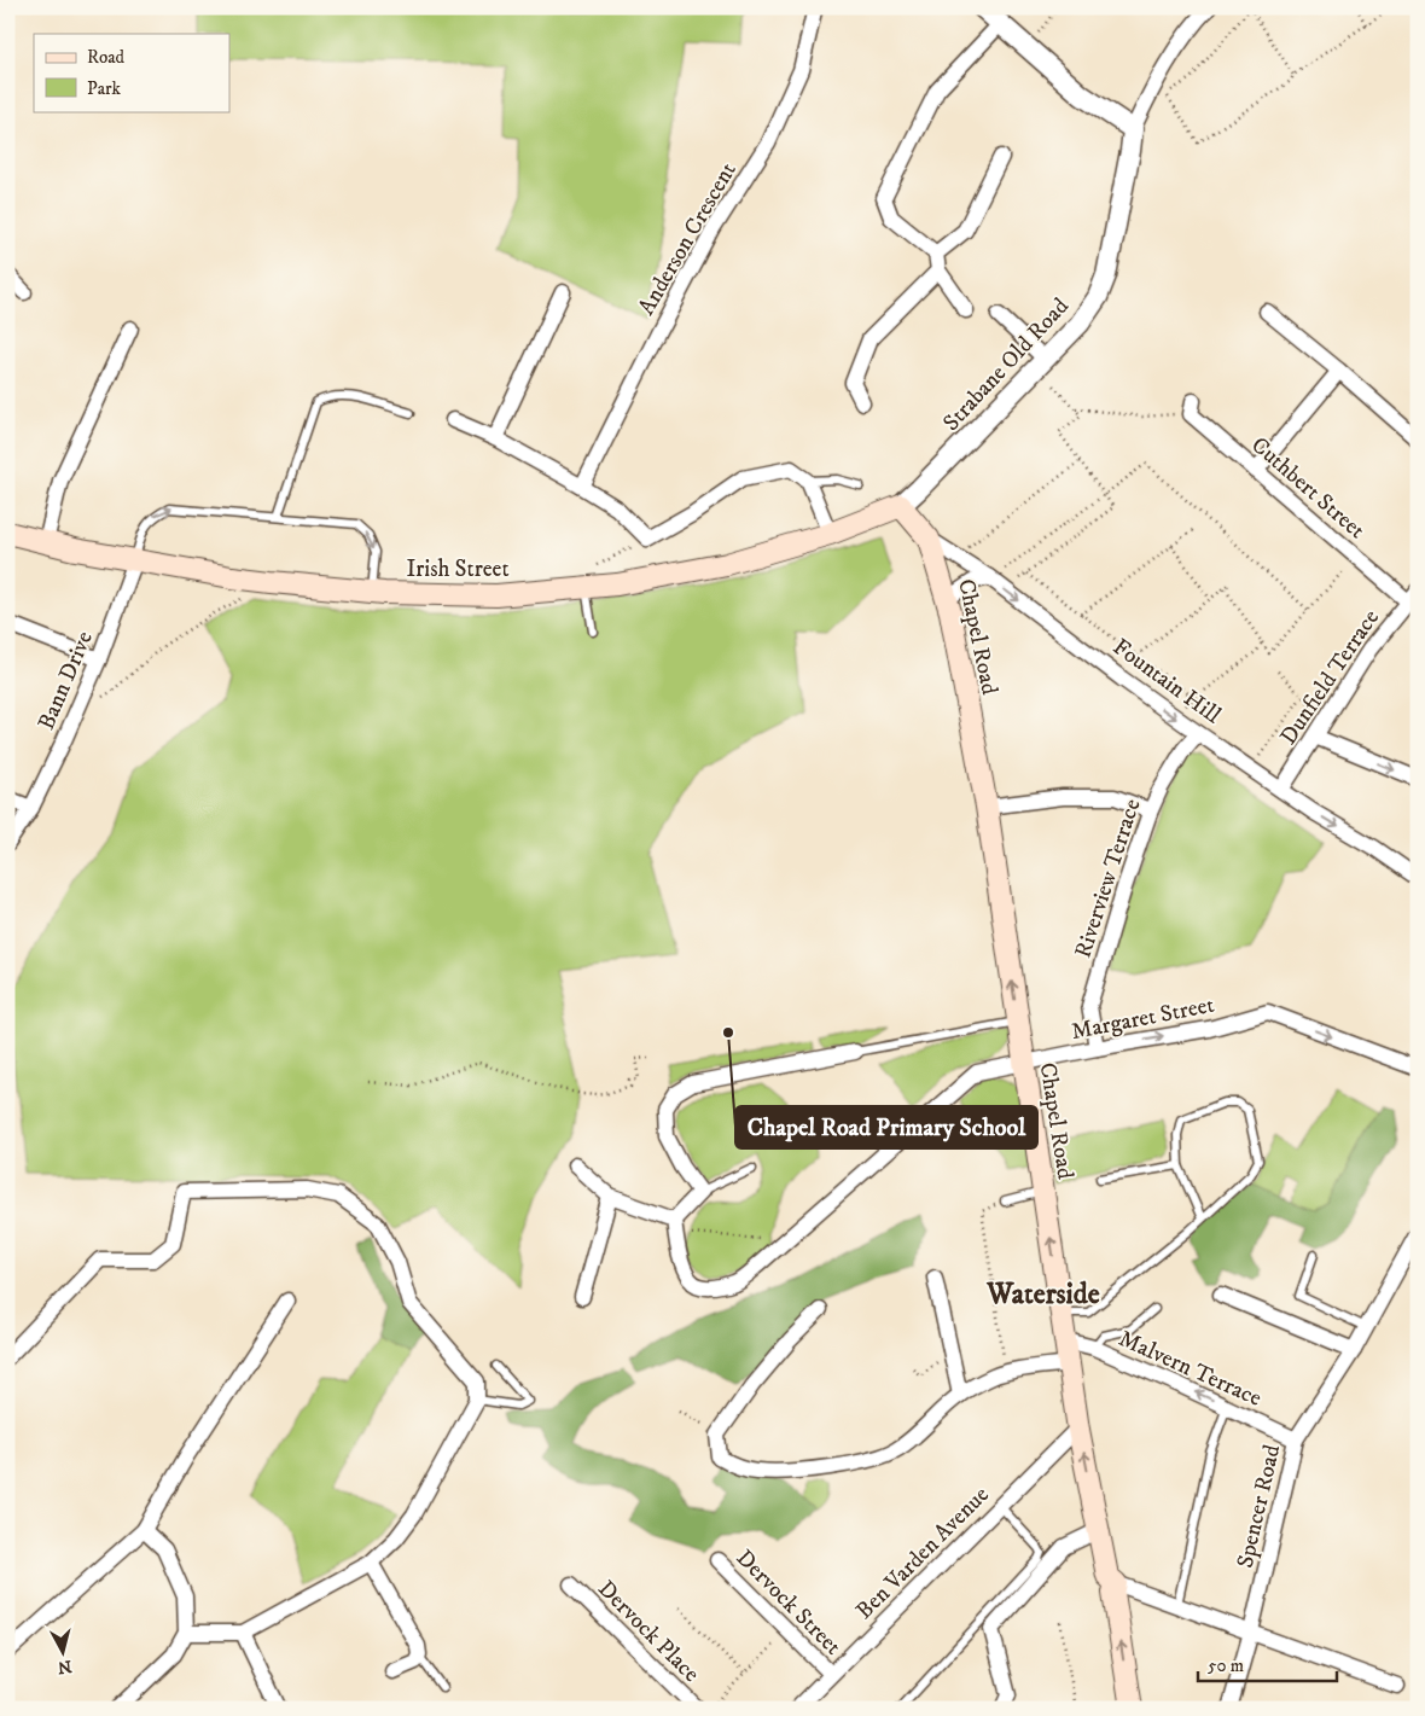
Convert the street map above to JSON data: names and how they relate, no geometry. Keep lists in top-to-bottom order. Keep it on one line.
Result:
{"streets":{"main road":["Irish Street","Chapel Road","Fountain Hill"],"street":["Anderson Crescent","Strabane Old Road","Cuthbert Street","Dunfield Terrace","Bann Drive","Riverview Terrace","Margaret Street","Malvern Terrace","Spencer Road","Ben Varden Avenue","Dervock Street","Dervock Place"]},"crossings":[["Strabane Old Road","Irish Street"],["Strabane Old Road","Fountain Hill"],["Cuthbert Street","Dunfield Terrace"],["Irish Street","Bann Drive"],["Irish Street","Fountain Hill"],["Chapel Road","Fountain Hill"],["Chapel Road","Margaret Street"],["Chapel Road","Malvern Terrace"],["Chapel Road","Ben Varden Avenue"],["Dunfield Terrace","Fountain Hill"],["Fountain Hill","Riverview Terrace"],["Riverview Terrace","Margaret Street"],["Malvern Terrace","Spencer Road"],["Ben Varden Avenue","Dervock Street"]],"one_way":["Chapel Road","Fountain Hill","Margaret Street"],"districts":["Waterside"],"places":["Chapel Road Primary School"],"legend":["Road","Park"],"scale_bar":"50 m","north":"bottom"}
